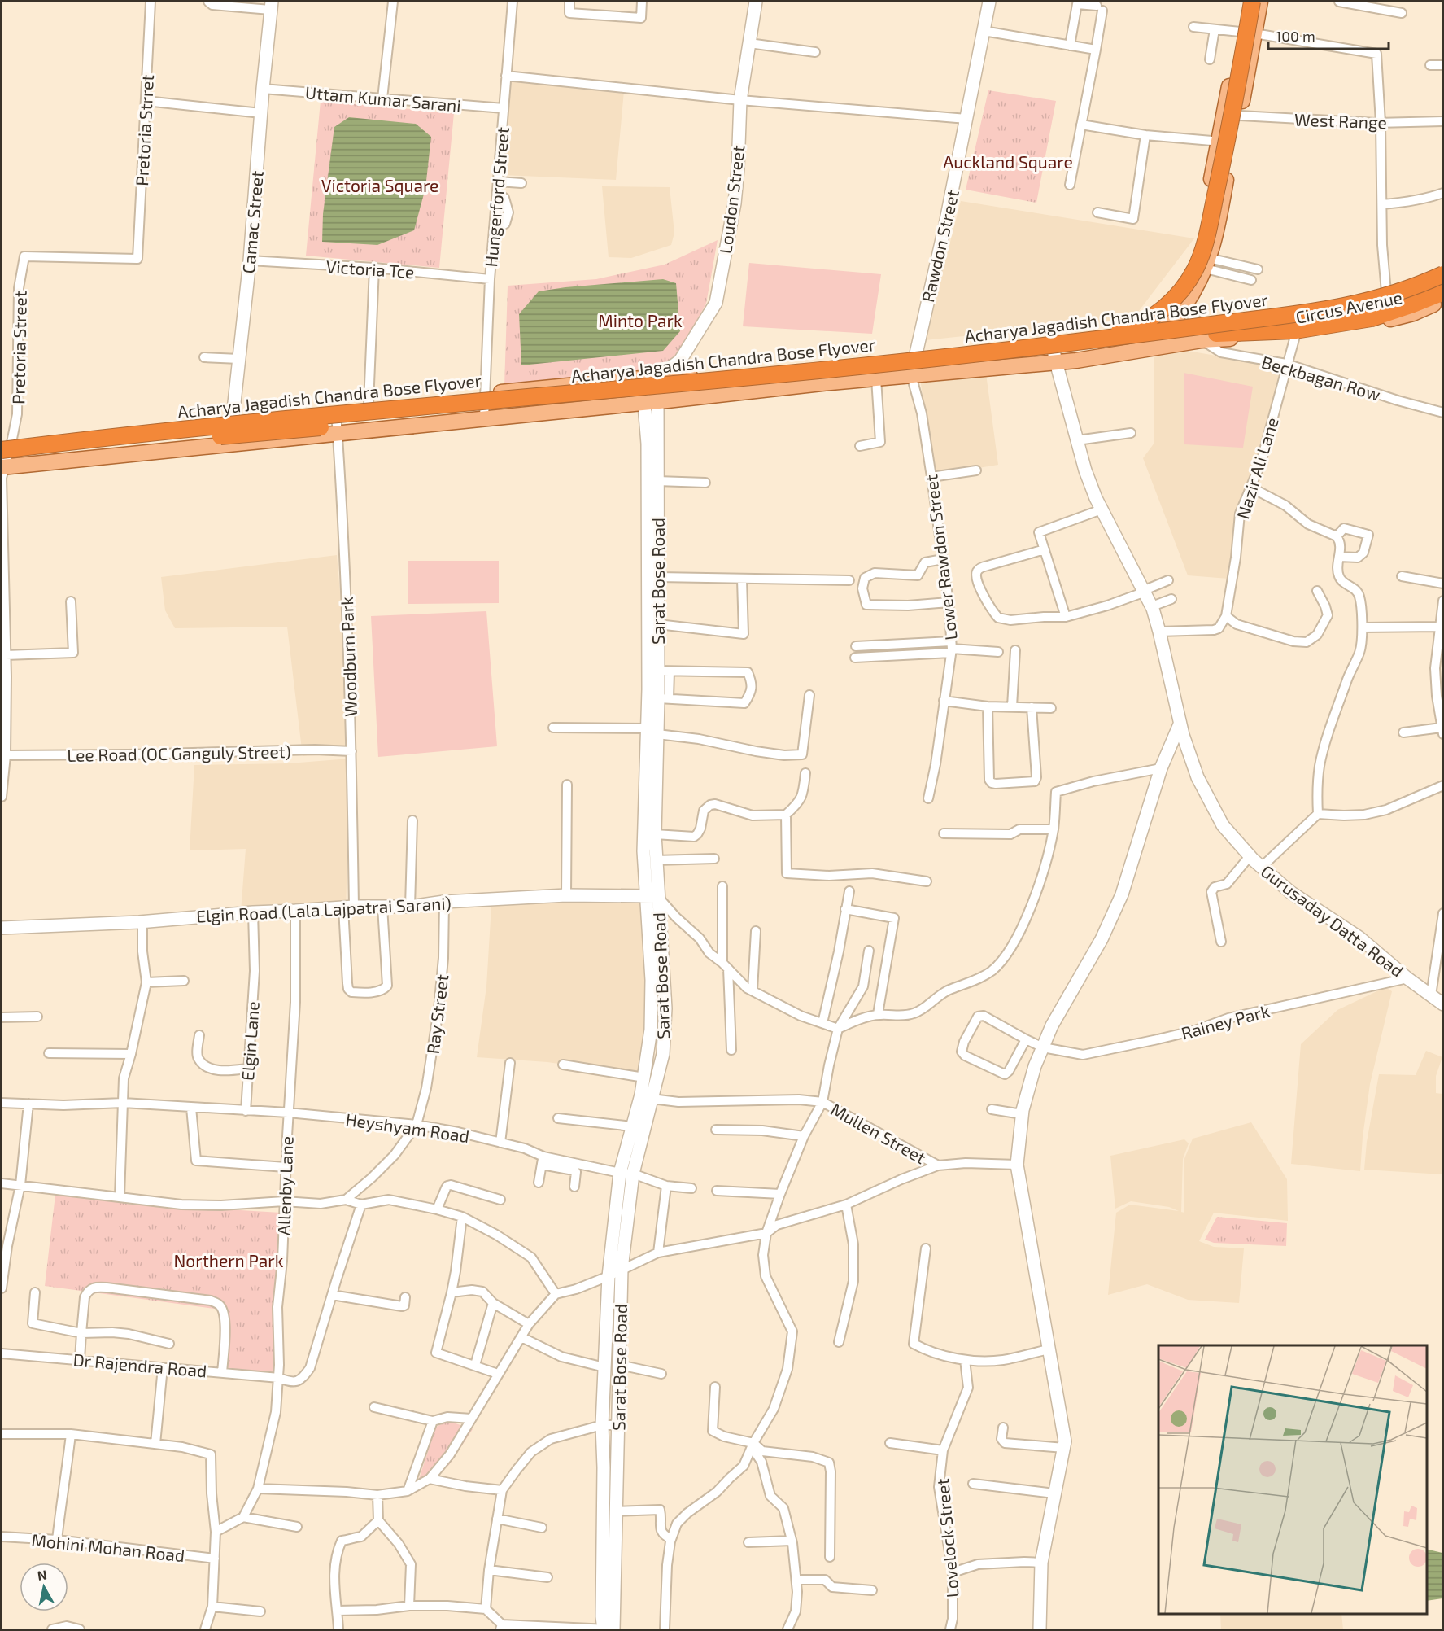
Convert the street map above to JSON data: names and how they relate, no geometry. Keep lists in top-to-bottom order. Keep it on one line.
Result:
{"streets":{"highway":["Acharya Jagadish Chandra Bose Flyover"],"main road":["Loudon Street","Camac Street","Rawdon Street","Circus Avenue","Sarat Bose Road","Elgin Road (Lala Lajpatrai Sarani)","Gurusaday Datta Road"],"street":["Uttam Kumar Sarani","West Range","Pretoria Strret","Hungerford Street","Victoria Tce","Pretoria Street","Beckbagan Row","Nazir Ali Lane","Lower Rawdon Street","Woodburn Park","Lee Road (OC Ganguly Street)","Ray Street","Rainey Park","Elgin Lane","Heyshyam Road","Mullen Street","Allenby Lane","Dr Rajendra Road","Lovelock Street","Mohini Mohan Road"]},"crossings":[["Uttam Kumar Sarani","Hungerford Street"],["Uttam Kumar Sarani","Camac Street"],["Pretoria Strret","Pretoria Street"],["Hungerford Street","Victoria Tce"],["Hungerford Street","Circus Avenue"],["Loudon Street","Circus Avenue"],["Loudon Street","Sarat Bose Road"],["Camac Street","Victoria Tce"],["Camac Street","Circus Avenue"],["Rawdon Street","Circus Avenue"],["Rawdon Street","Lower Rawdon Street"],["Circus Avenue","Acharya Jagadish Chandra Bose Flyover"],["Circus Avenue","Pretoria Street"],["Circus Avenue","Beckbagan Row"],["Circus Avenue","Nazir Ali Lane"],["Circus Avenue","Lower Rawdon Street"],["Circus Avenue","Sarat Bose Road"],["Circus Avenue","Woodburn Park"],["Circus Avenue","Gurusaday Datta Road"],["Acharya Jagadish Chandra Bose Flyover","Pretoria Street"],["Acharya Jagadish Chandra Bose Flyover","Beckbagan Row"],["Pretoria Street","Lee Road (OC Ganguly Street)"],["Beckbagan Row","Nazir Ali Lane"],["Sarat Bose Road","Elgin Road (Lala Lajpatrai Sarani)"],["Sarat Bose Road","Heyshyam Road"],["Sarat Bose Road","Mullen Street"],["Woodburn Park","Lee Road (OC Ganguly Street)"],["Woodburn Park","Elgin Road (Lala Lajpatrai Sarani)"],["Elgin Road (Lala Lajpatrai Sarani)","Ray Street"],["Elgin Road (Lala Lajpatrai Sarani)","Elgin Lane"],["Elgin Road (Lala Lajpatrai Sarani)","Allenby Lane"],["Gurusaday Datta Road","Rainey Park"],["Ray Street","Heyshyam Road"],["Elgin Lane","Heyshyam Road"],["Heyshyam Road","Allenby Lane"],["Allenby Lane","Dr Rajendra Road"]],"parks":["Auckland Square","Victoria Square","Minto Park","Northern Park"],"scale_bar":"100 m","north":"top"}
